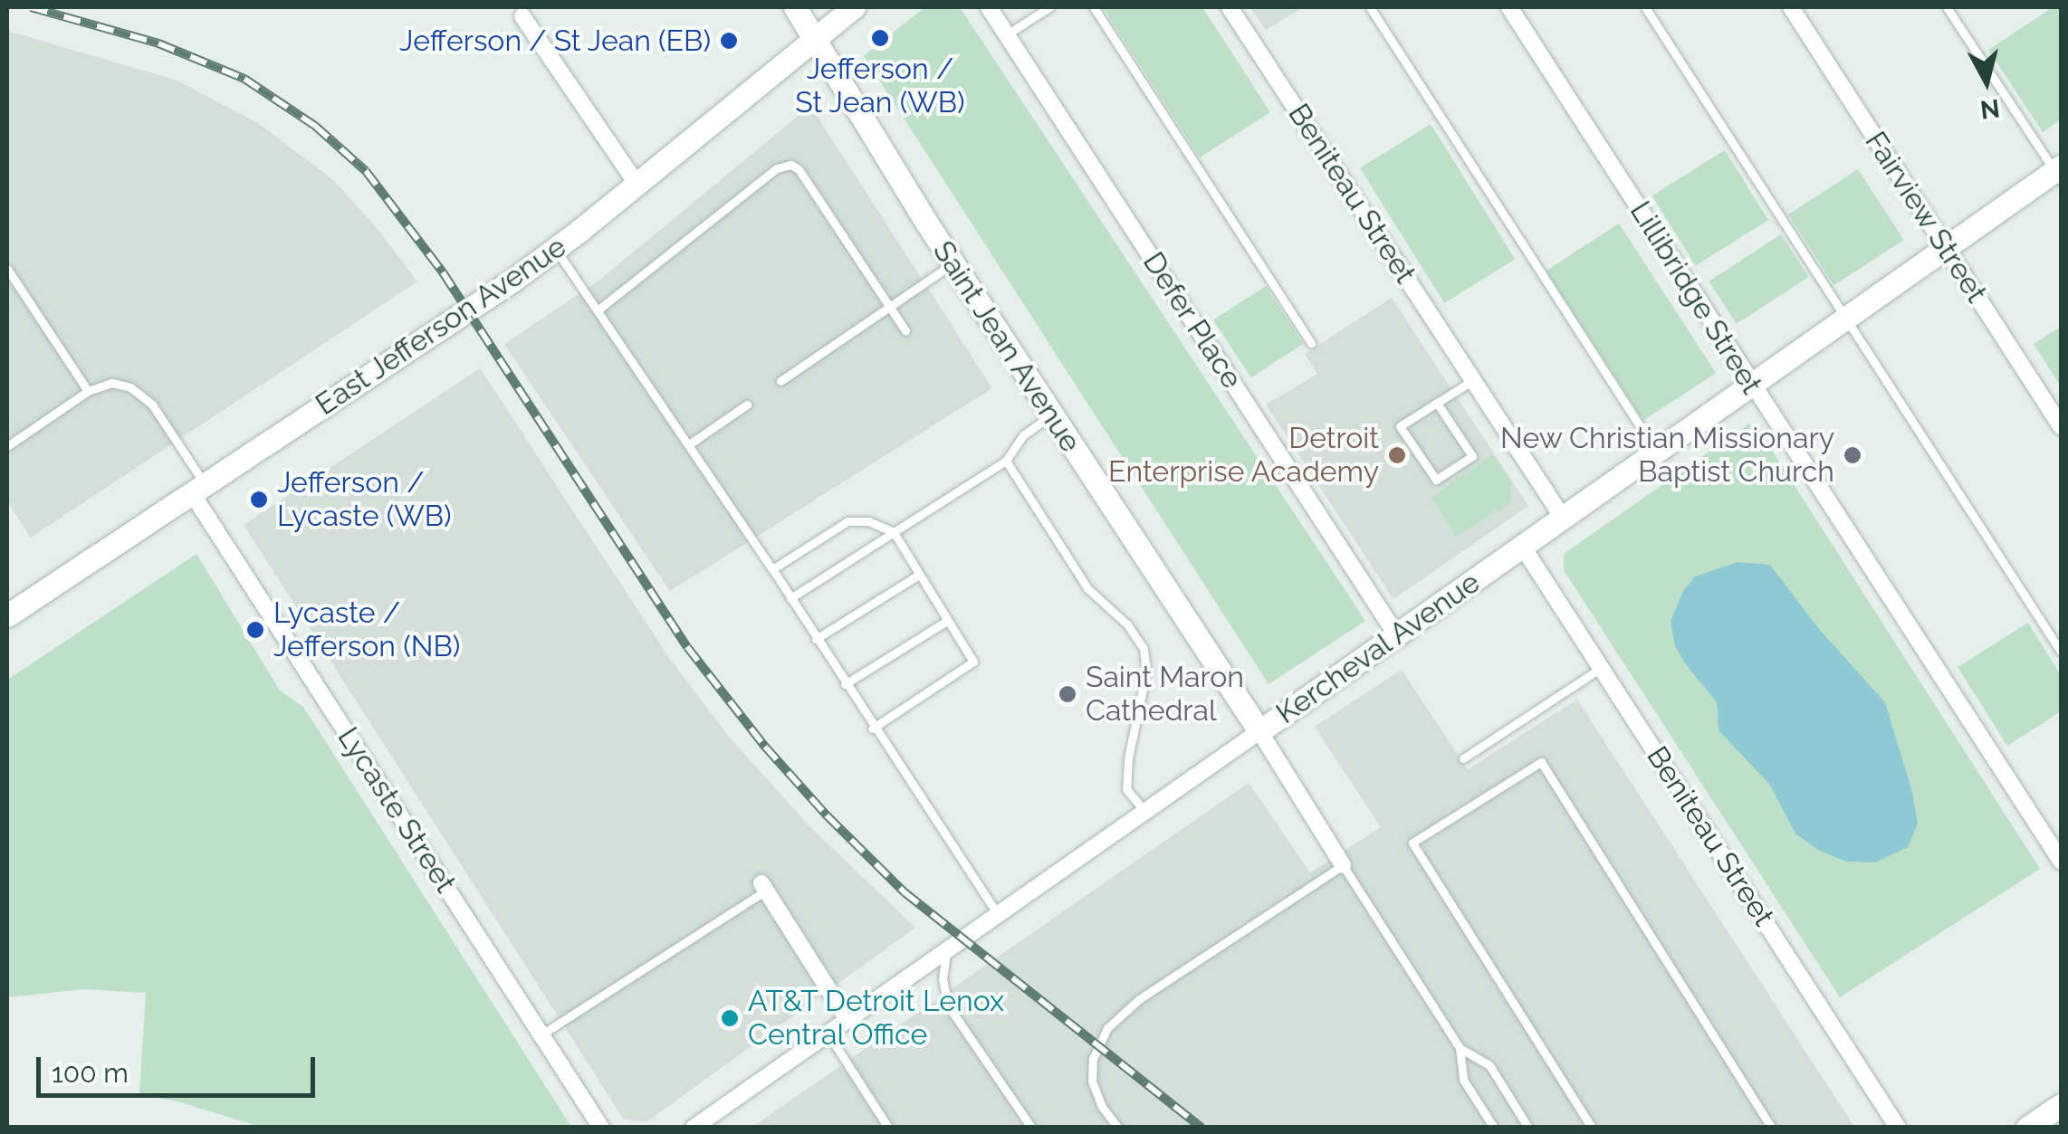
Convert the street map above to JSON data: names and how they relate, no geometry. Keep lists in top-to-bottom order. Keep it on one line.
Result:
{"streets":{"street":["Beniteau Street","Fairview Street","Lillibridge Street","Defer Place","East Jefferson Avenue","Saint Jean Avenue","Kercheval Avenue","Lycaste Street"]},"crossings":[["Beniteau Street","Kercheval Avenue"],["Fairview Street","Kercheval Avenue"],["Lillibridge Street","Kercheval Avenue"],["Defer Place","Kercheval Avenue"],["East Jefferson Avenue","Saint Jean Avenue"],["East Jefferson Avenue","Lycaste Street"],["Saint Jean Avenue","Kercheval Avenue"]],"places":["Jefferson / St Jean (WB)","Jefferson / St Jean (EB)","Detroit Enterprise Academy","New Christian Missionary Baptist Church","Jefferson / Lycaste (WB)","Lycaste / Jefferson (NB)","Saint Maron Cathedral","AT&T Detroit Lenox Central Office"],"scale_bar":"100 m","north":"bottom"}
